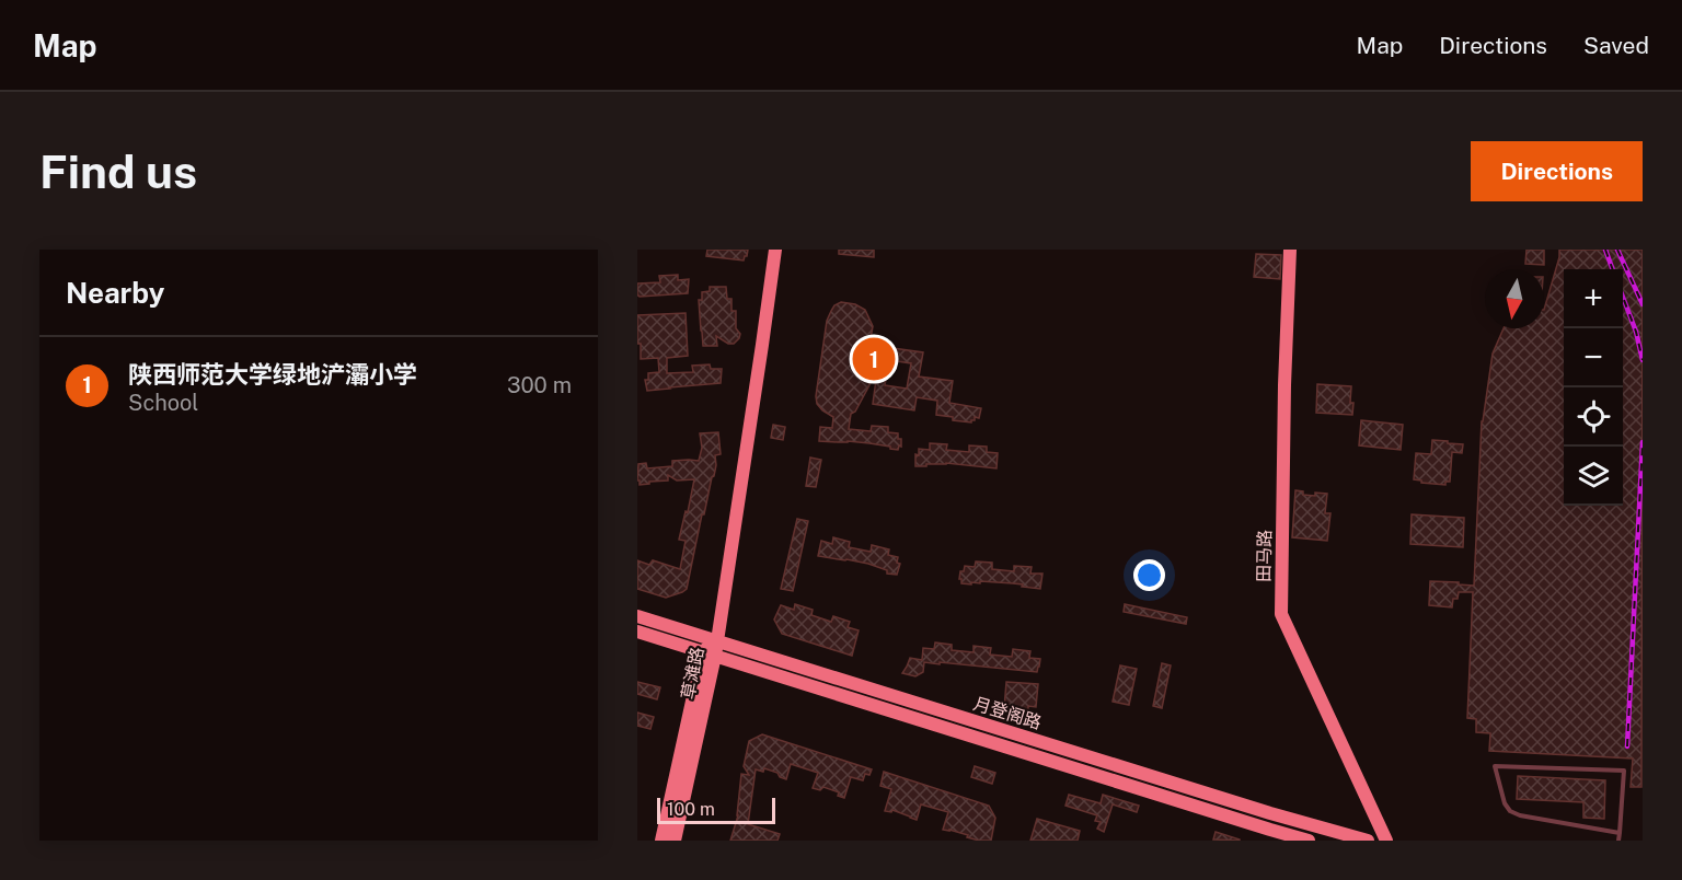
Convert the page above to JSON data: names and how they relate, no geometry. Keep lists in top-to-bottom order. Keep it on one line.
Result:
{"streets":{"main road":["田马路","草滩路","月登阁路"]},"crossings":[["草滩路","月登阁路"]],"scale_bar":"100 m","north":"bottom","page":{"header":"Map","nav":["Map","Directions","Saved"],"buttons":"Directions","title":"Find us","heading":"Nearby","map_buttons":["+","−"],"list":[{"mark":"1","name":"陕西师范大学绿地浐灞小学","note":"School","value":"300 m"}],"pins":"1","scale":"100 m"}}
